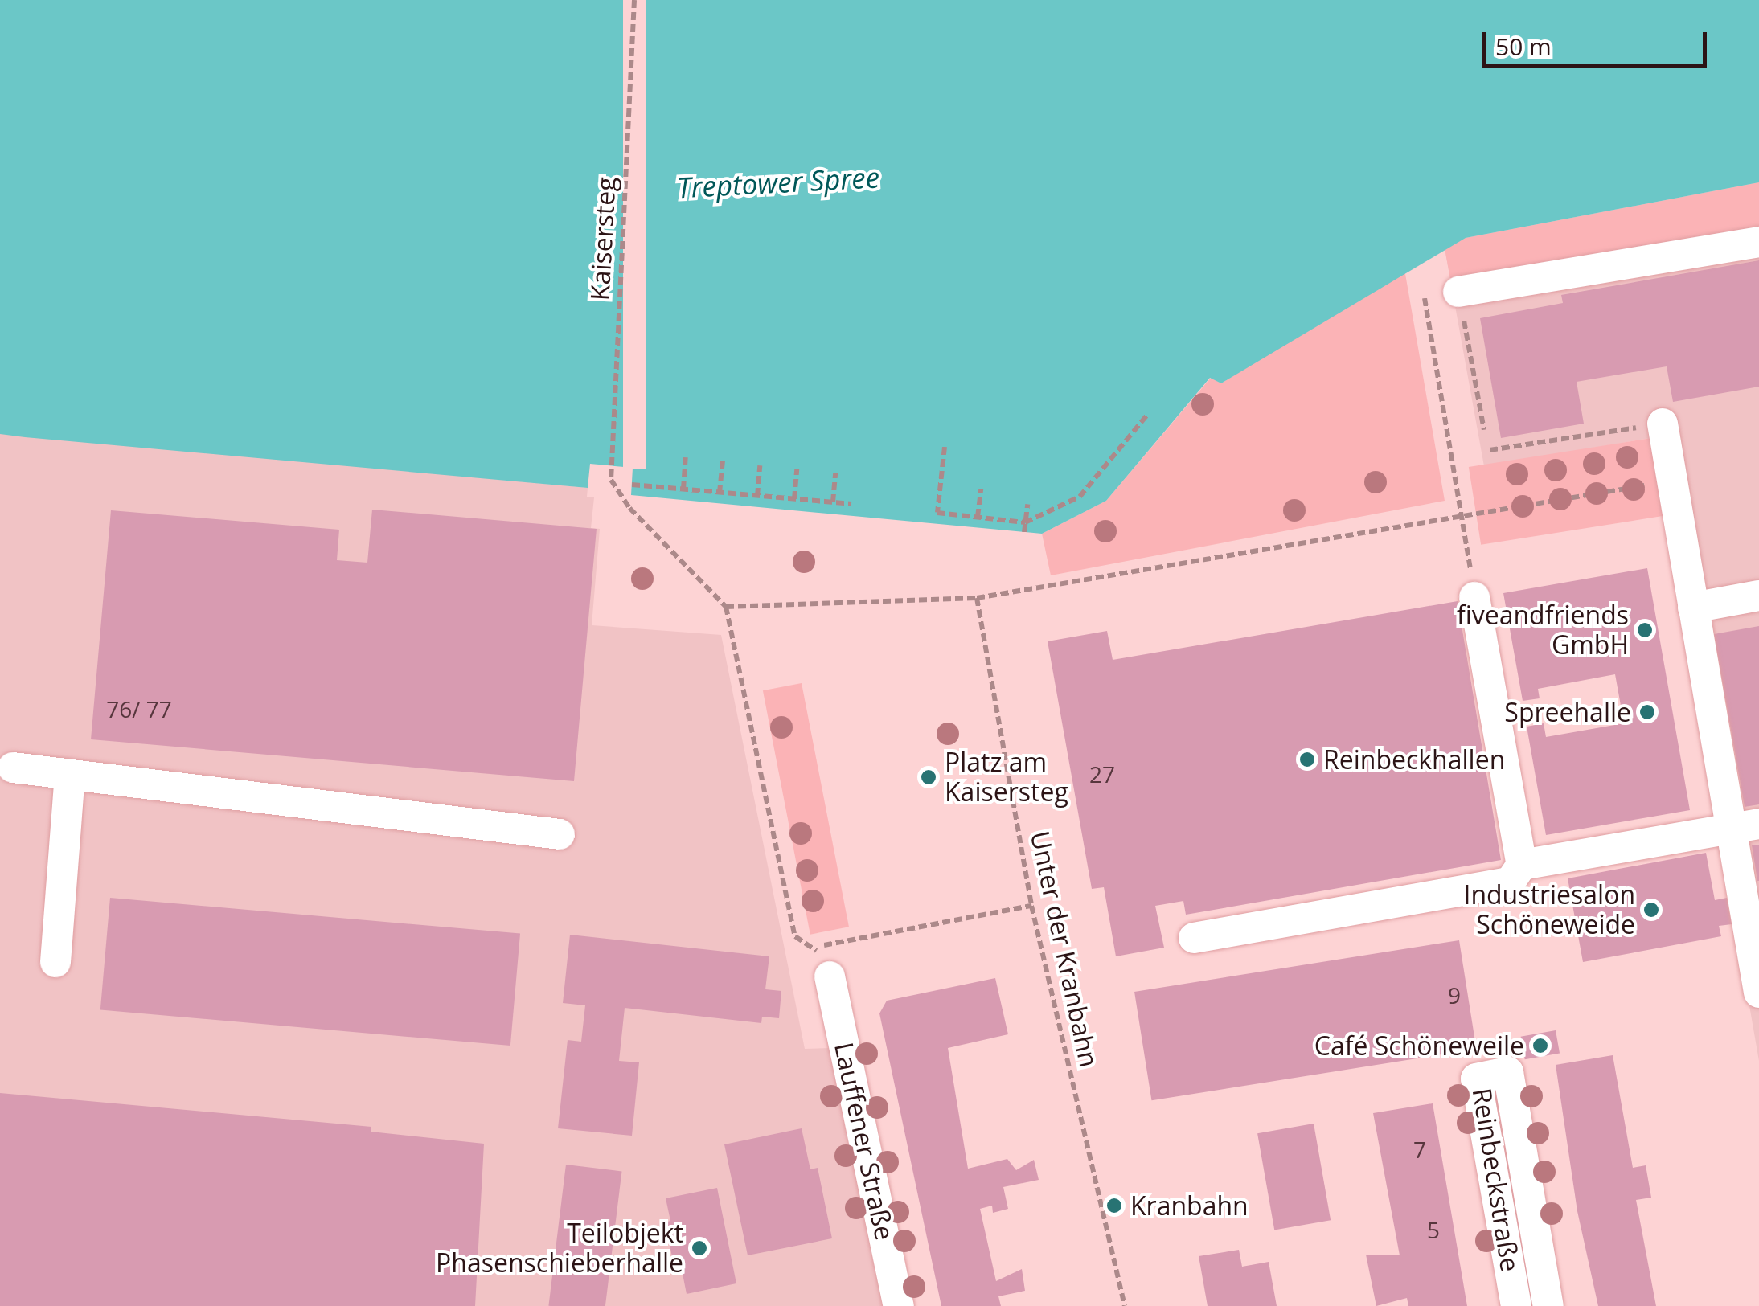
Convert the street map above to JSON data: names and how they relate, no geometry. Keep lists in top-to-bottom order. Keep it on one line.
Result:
{"streets":{"street":["Lauffener Straße","Reinbeckstraße"],"path":["Kaisersteg","Unter der Kranbahn"]},"water":["Treptower Spree"],"places":["fiveandfriends GmbH","Spreehalle","Reinbeckhallen","Platz am Kaisersteg","Industriesalon Schöneweide","Café Schöneweile","Kranbahn","Teilobjekt Phasenschieberhalle"],"house_numbers":["76/ 77","27","9","7","5"],"scale_bar":"50 m"}
